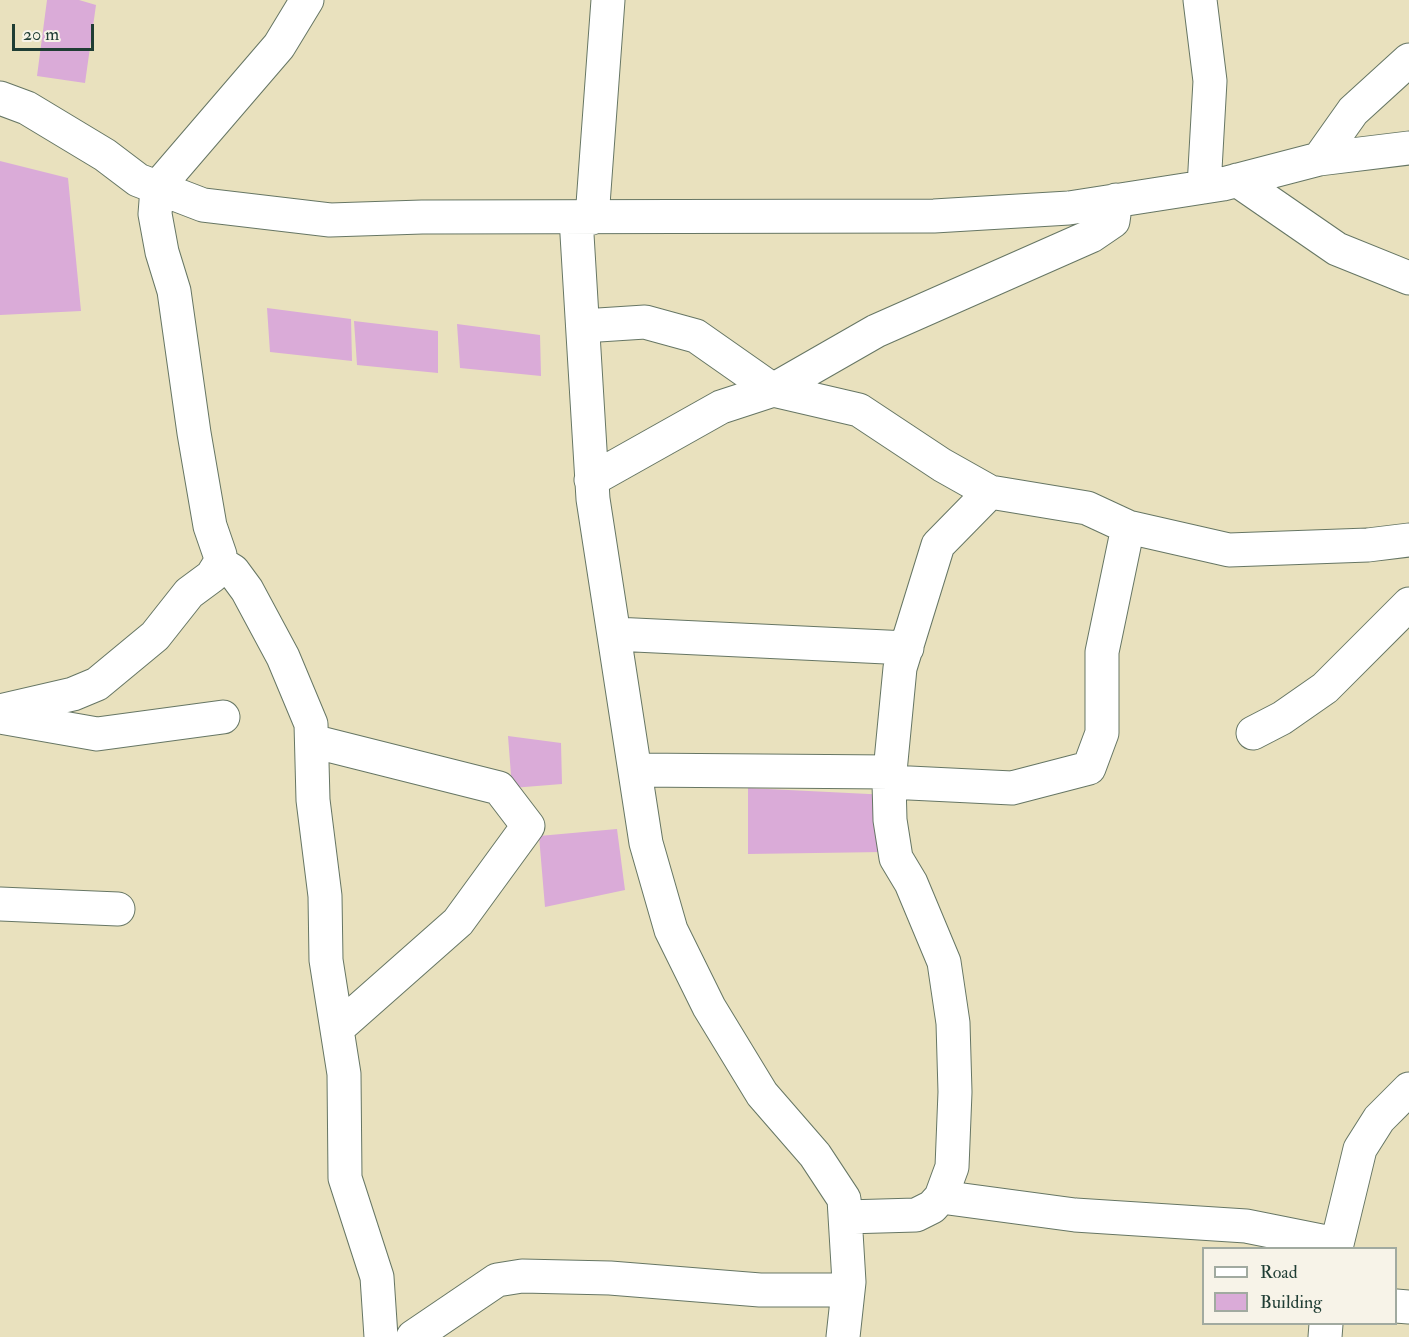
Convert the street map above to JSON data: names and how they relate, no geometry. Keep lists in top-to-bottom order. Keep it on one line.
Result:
{"legend":["Road","Building"],"scale_bar":"20 m"}
